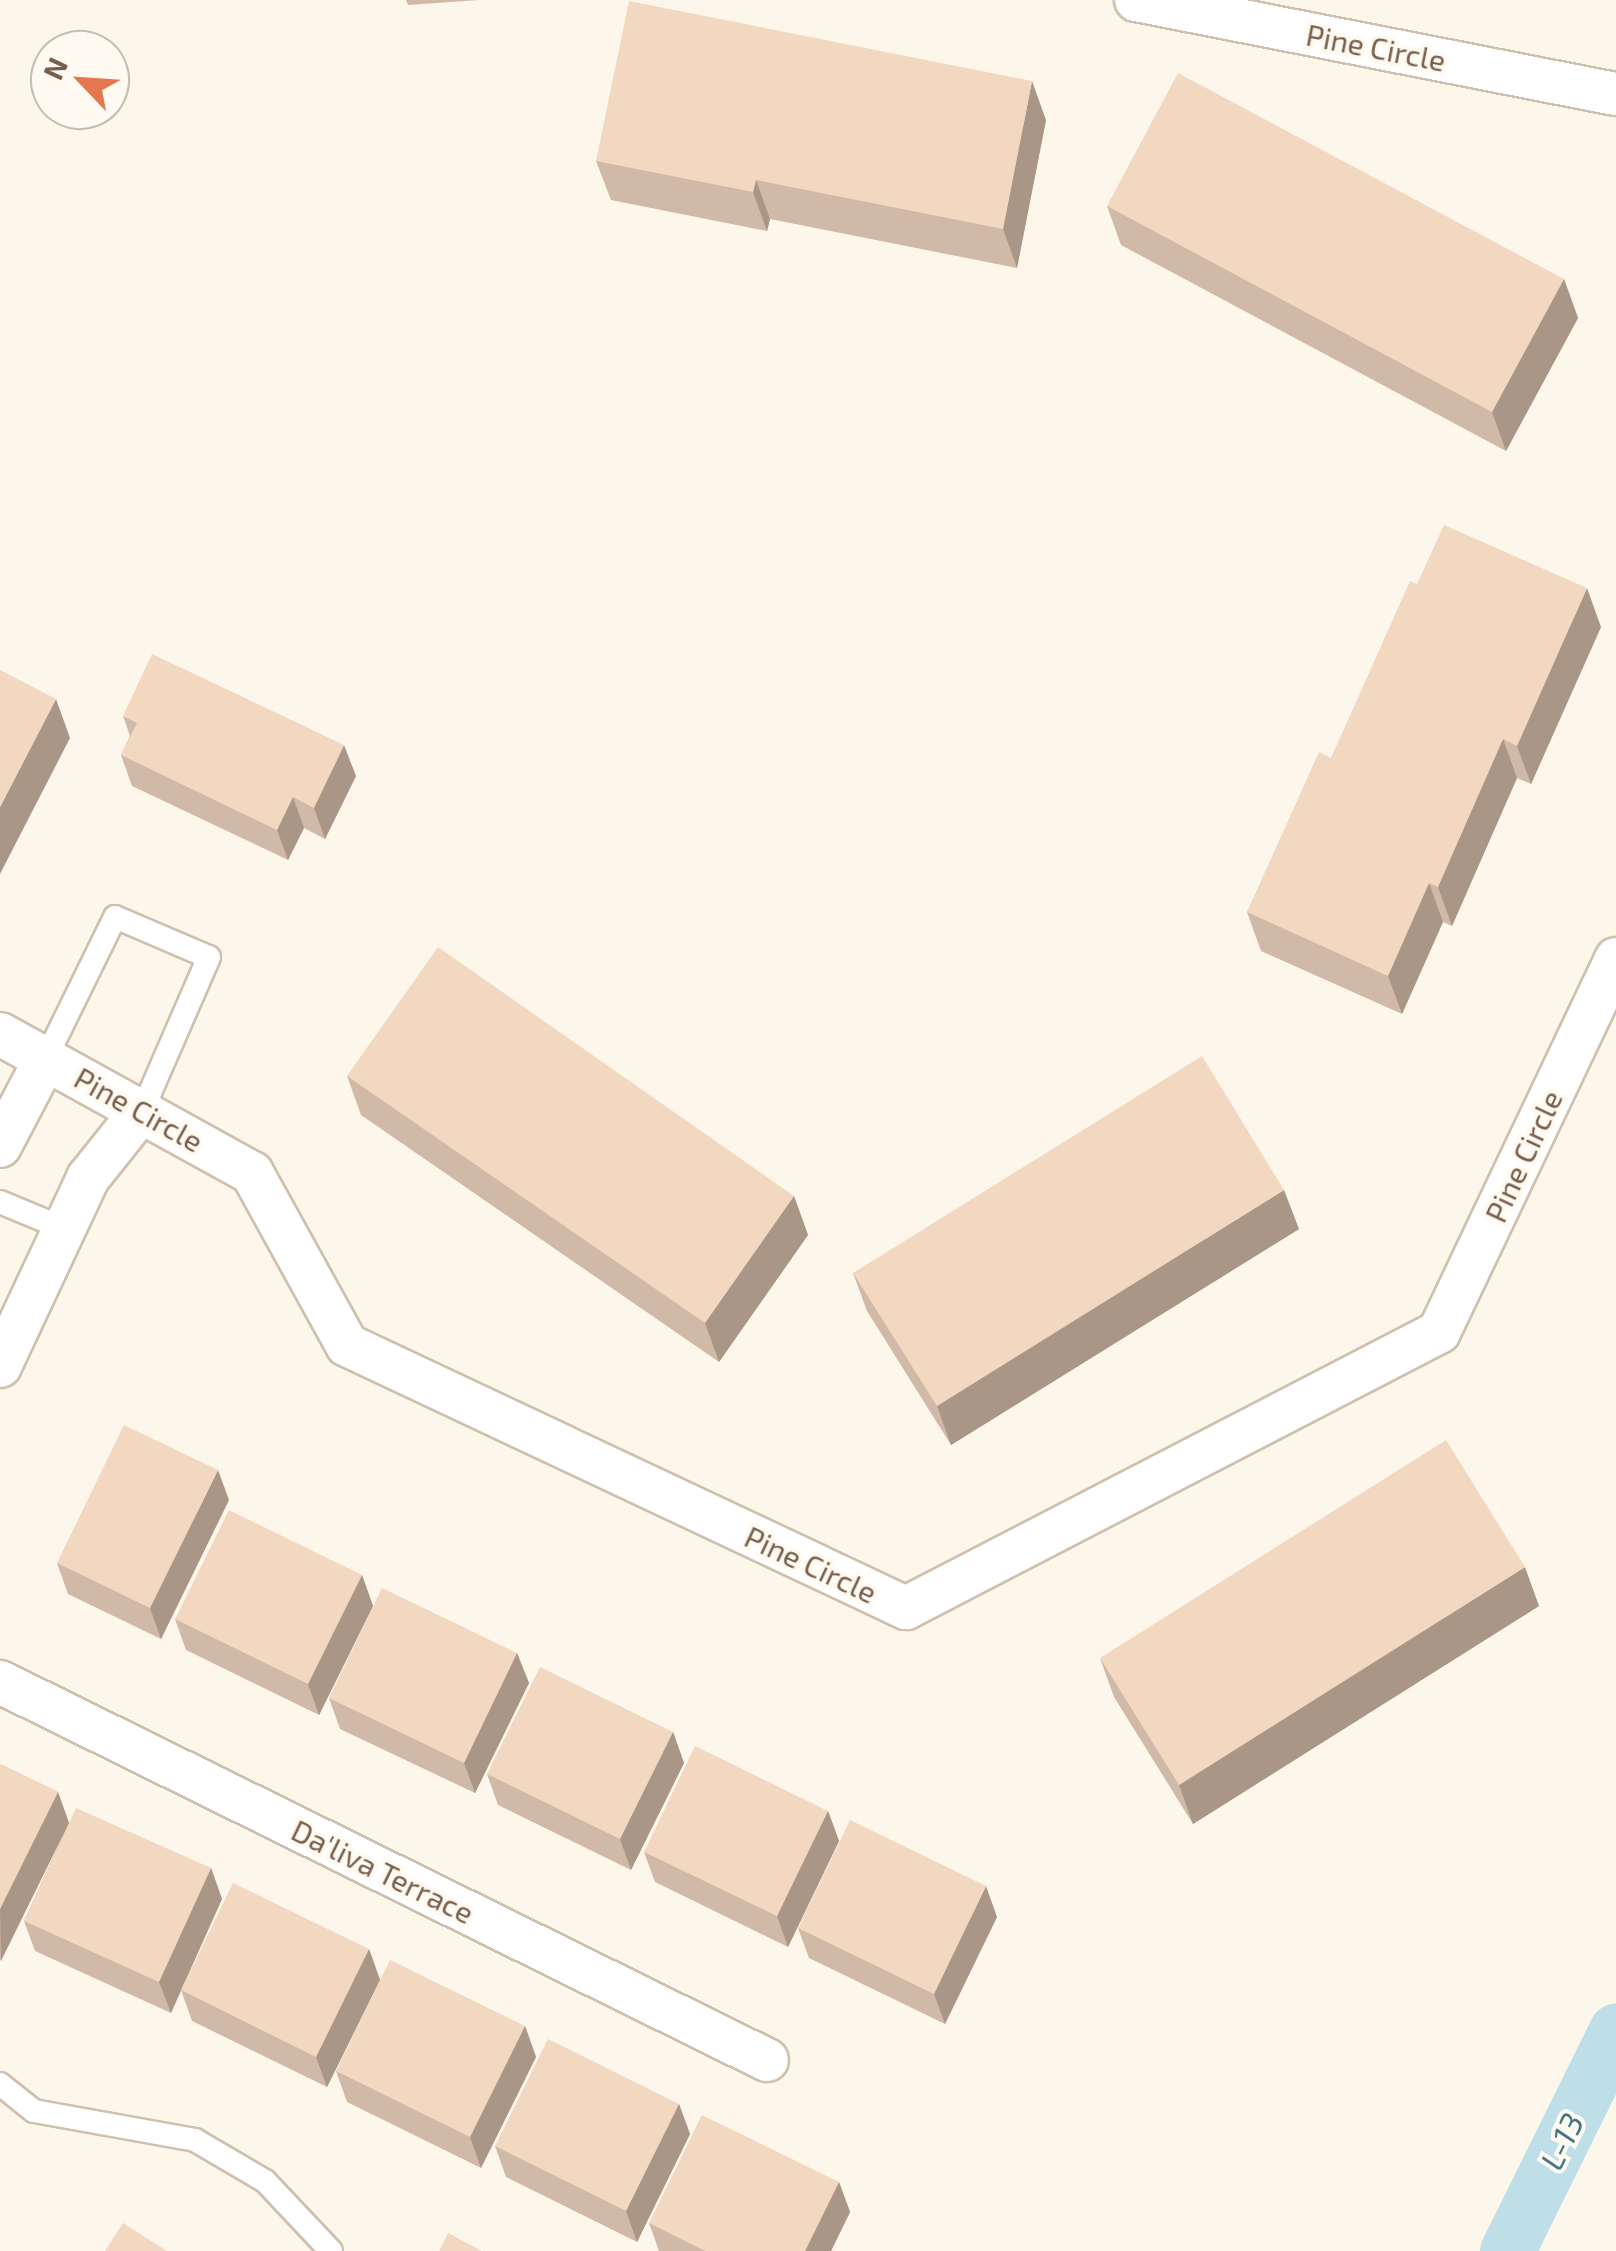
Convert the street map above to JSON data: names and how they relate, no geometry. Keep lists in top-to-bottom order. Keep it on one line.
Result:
{"streets":{"street":["Pine Circle","Da'liva Terrace"]},"water":["L-13"],"north":"top left"}
